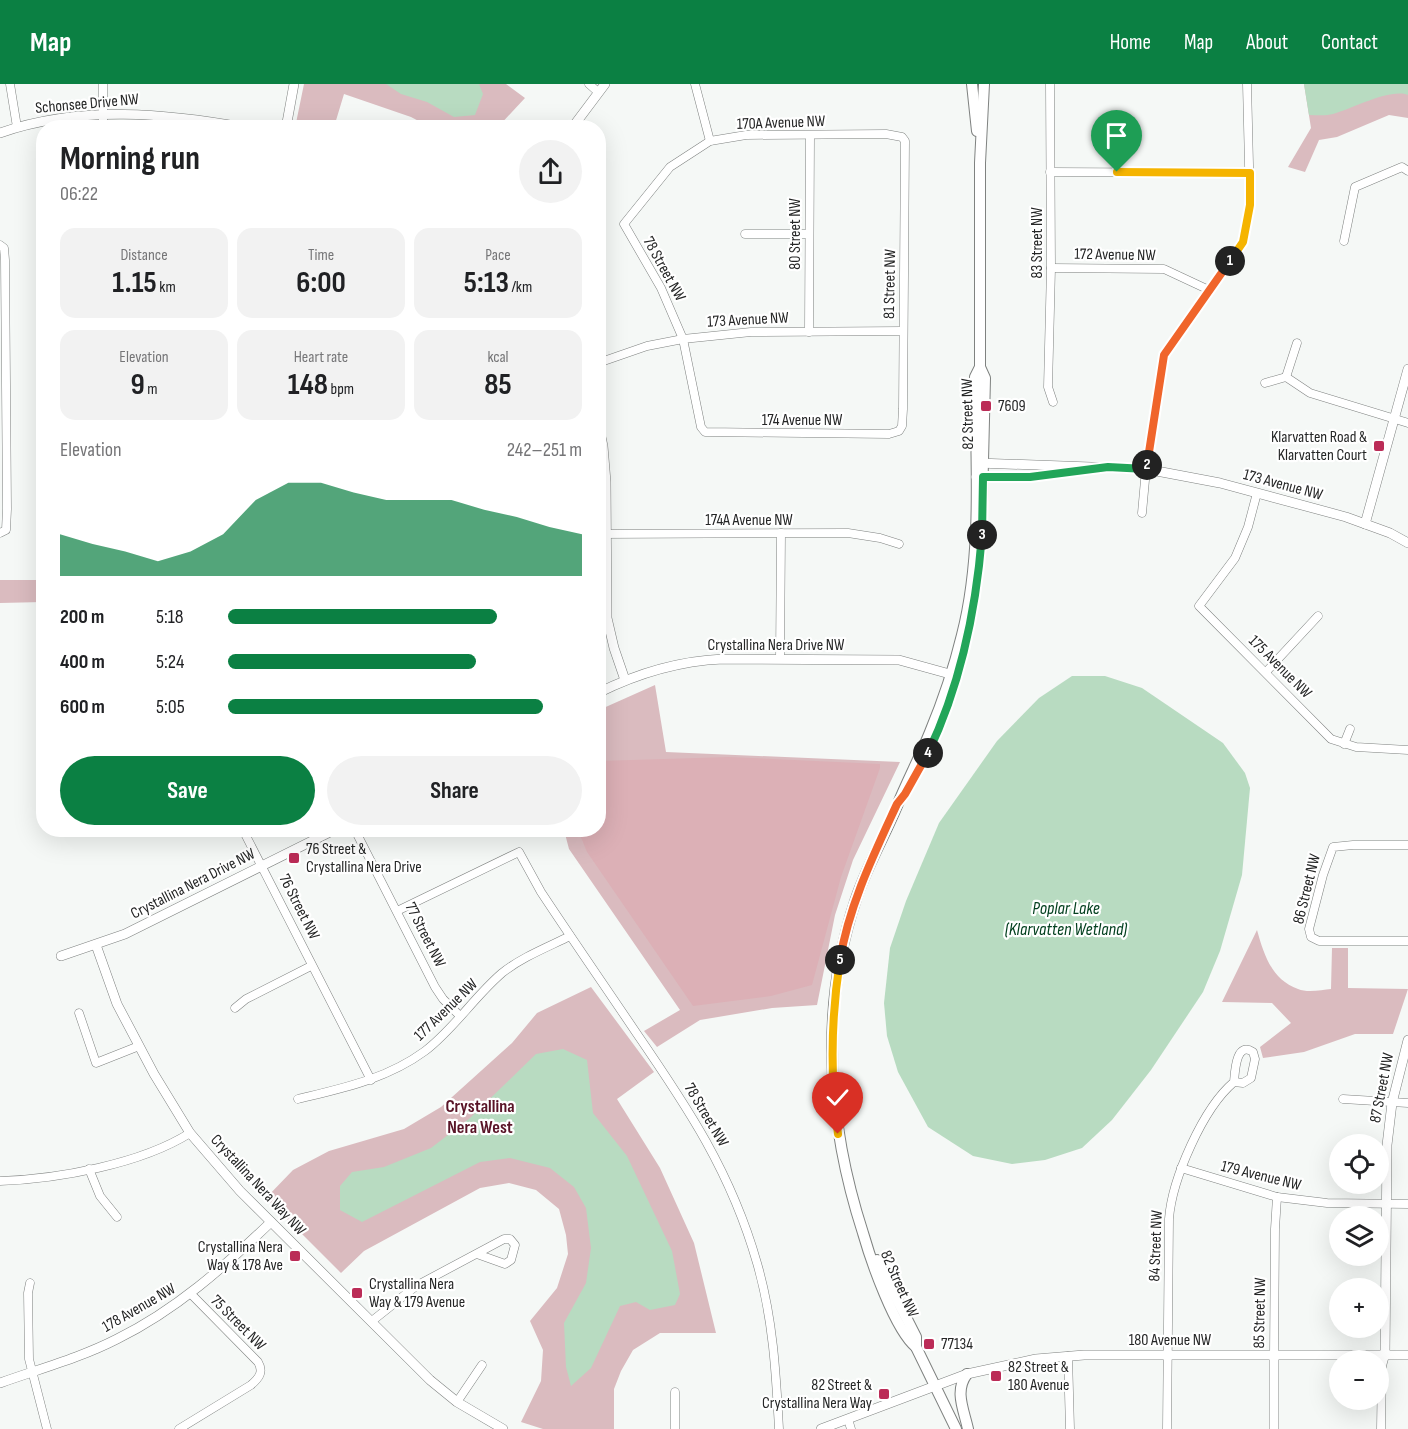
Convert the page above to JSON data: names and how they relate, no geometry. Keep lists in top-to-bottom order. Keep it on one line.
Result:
{"streets":{"main road":["82 Street NW"],"street":["Schonsee Drive NW","170A Avenue NW","80 Street NW","83 Street NW","172 Avenue NW","78 Street NW","81 Street NW","173 Avenue NW","174 Avenue NW","174A Avenue NW","Crystallina Nera Drive NW","175 Avenue NW","86 Street NW","76 Street NW","77 Street NW","177 Avenue NW","87 Street NW","179 Avenue NW","Crystallina Nera Way NW","84 Street NW","178 Avenue NW","85 Street NW","75 Street NW","180 Avenue NW"]},"crossings":[["170A Avenue NW","80 Street NW"],["170A Avenue NW","78 Street NW"],["170A Avenue NW","81 Street NW"],["80 Street NW","173 Avenue NW"],["83 Street NW","172 Avenue NW"],["78 Street NW","173 Avenue NW"],["78 Street NW","174 Avenue NW"],["78 Street NW","77 Street NW"],["78 Street NW","177 Avenue NW"],["81 Street NW","173 Avenue NW"],["81 Street NW","174 Avenue NW"],["173 Avenue NW","82 Street NW"],["173 Avenue NW","175 Avenue NW"],["82 Street NW","Crystallina Nera Drive NW"],["82 Street NW","180 Avenue NW"],["Crystallina Nera Drive NW","76 Street NW"],["Crystallina Nera Drive NW","Crystallina Nera Way NW"],["76 Street NW","177 Avenue NW"],["77 Street NW","177 Avenue NW"],["87 Street NW","179 Avenue NW"],["179 Avenue NW","84 Street NW"],["179 Avenue NW","85 Street NW"],["Crystallina Nera Way NW","178 Avenue NW"],["84 Street NW","180 Avenue NW"],["178 Avenue NW","75 Street NW"],["85 Street NW","180 Avenue NW"]],"districts":["Crystallina Nera West"],"water":["Poplar Lake (Klarvatten Wetland)"],"places":{"transit":["7609","Klarvatten Road & Klarvatten Court","76 Street & Crystallina Nera Drive","Crystallina Nera Way & 178 Ave","Crystallina Nera Way & 179 Avenue","77134","82 Street & 180 Avenue","82 Street & Crystallina Nera Way"]},"page":{"header":"Map","nav":["Home","Map","About","Contact"],"heading":["Morning run","06:22"],"stats":[["Distance","1.15 km"],["Time","6:00"],["Pace","5:13 /km"],["Elevation","9 m"],["Heart rate","148 bpm"],["kcal","85"]],"pins":["1","2","3","4","5"],"chart":["Elevation","242–251 m"],"list":[{"name":"200 m","note":"5:18"},{"name":"400 m","note":"5:24"},{"name":"600 m","note":"5:05"}],"buttons":["Save","Share"],"map_buttons":["+","−"]}}
